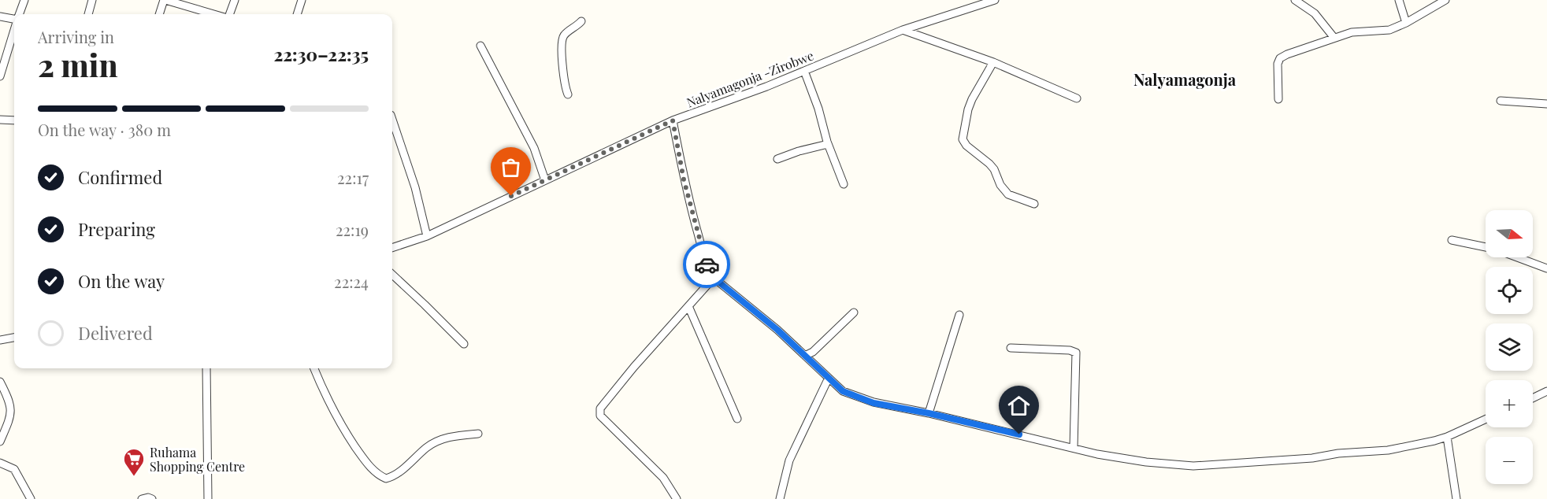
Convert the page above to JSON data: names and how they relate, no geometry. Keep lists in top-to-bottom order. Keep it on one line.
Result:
{"streets":{"street":["Nalyamagonja -Zirobwe"]},"districts":["Nalyamagonja"],"places":{"supermarket":["Ruhama Shopping Centre"]},"north":"right","page":{"heading":["2 min","Arriving in","22:30–22:35"],"bar":"On the way · 380 m","list":[["Confirmed","22:17"],["Preparing","22:19"],["On the way","22:24"],"Delivered"],"map_buttons":["+","−"]}}
